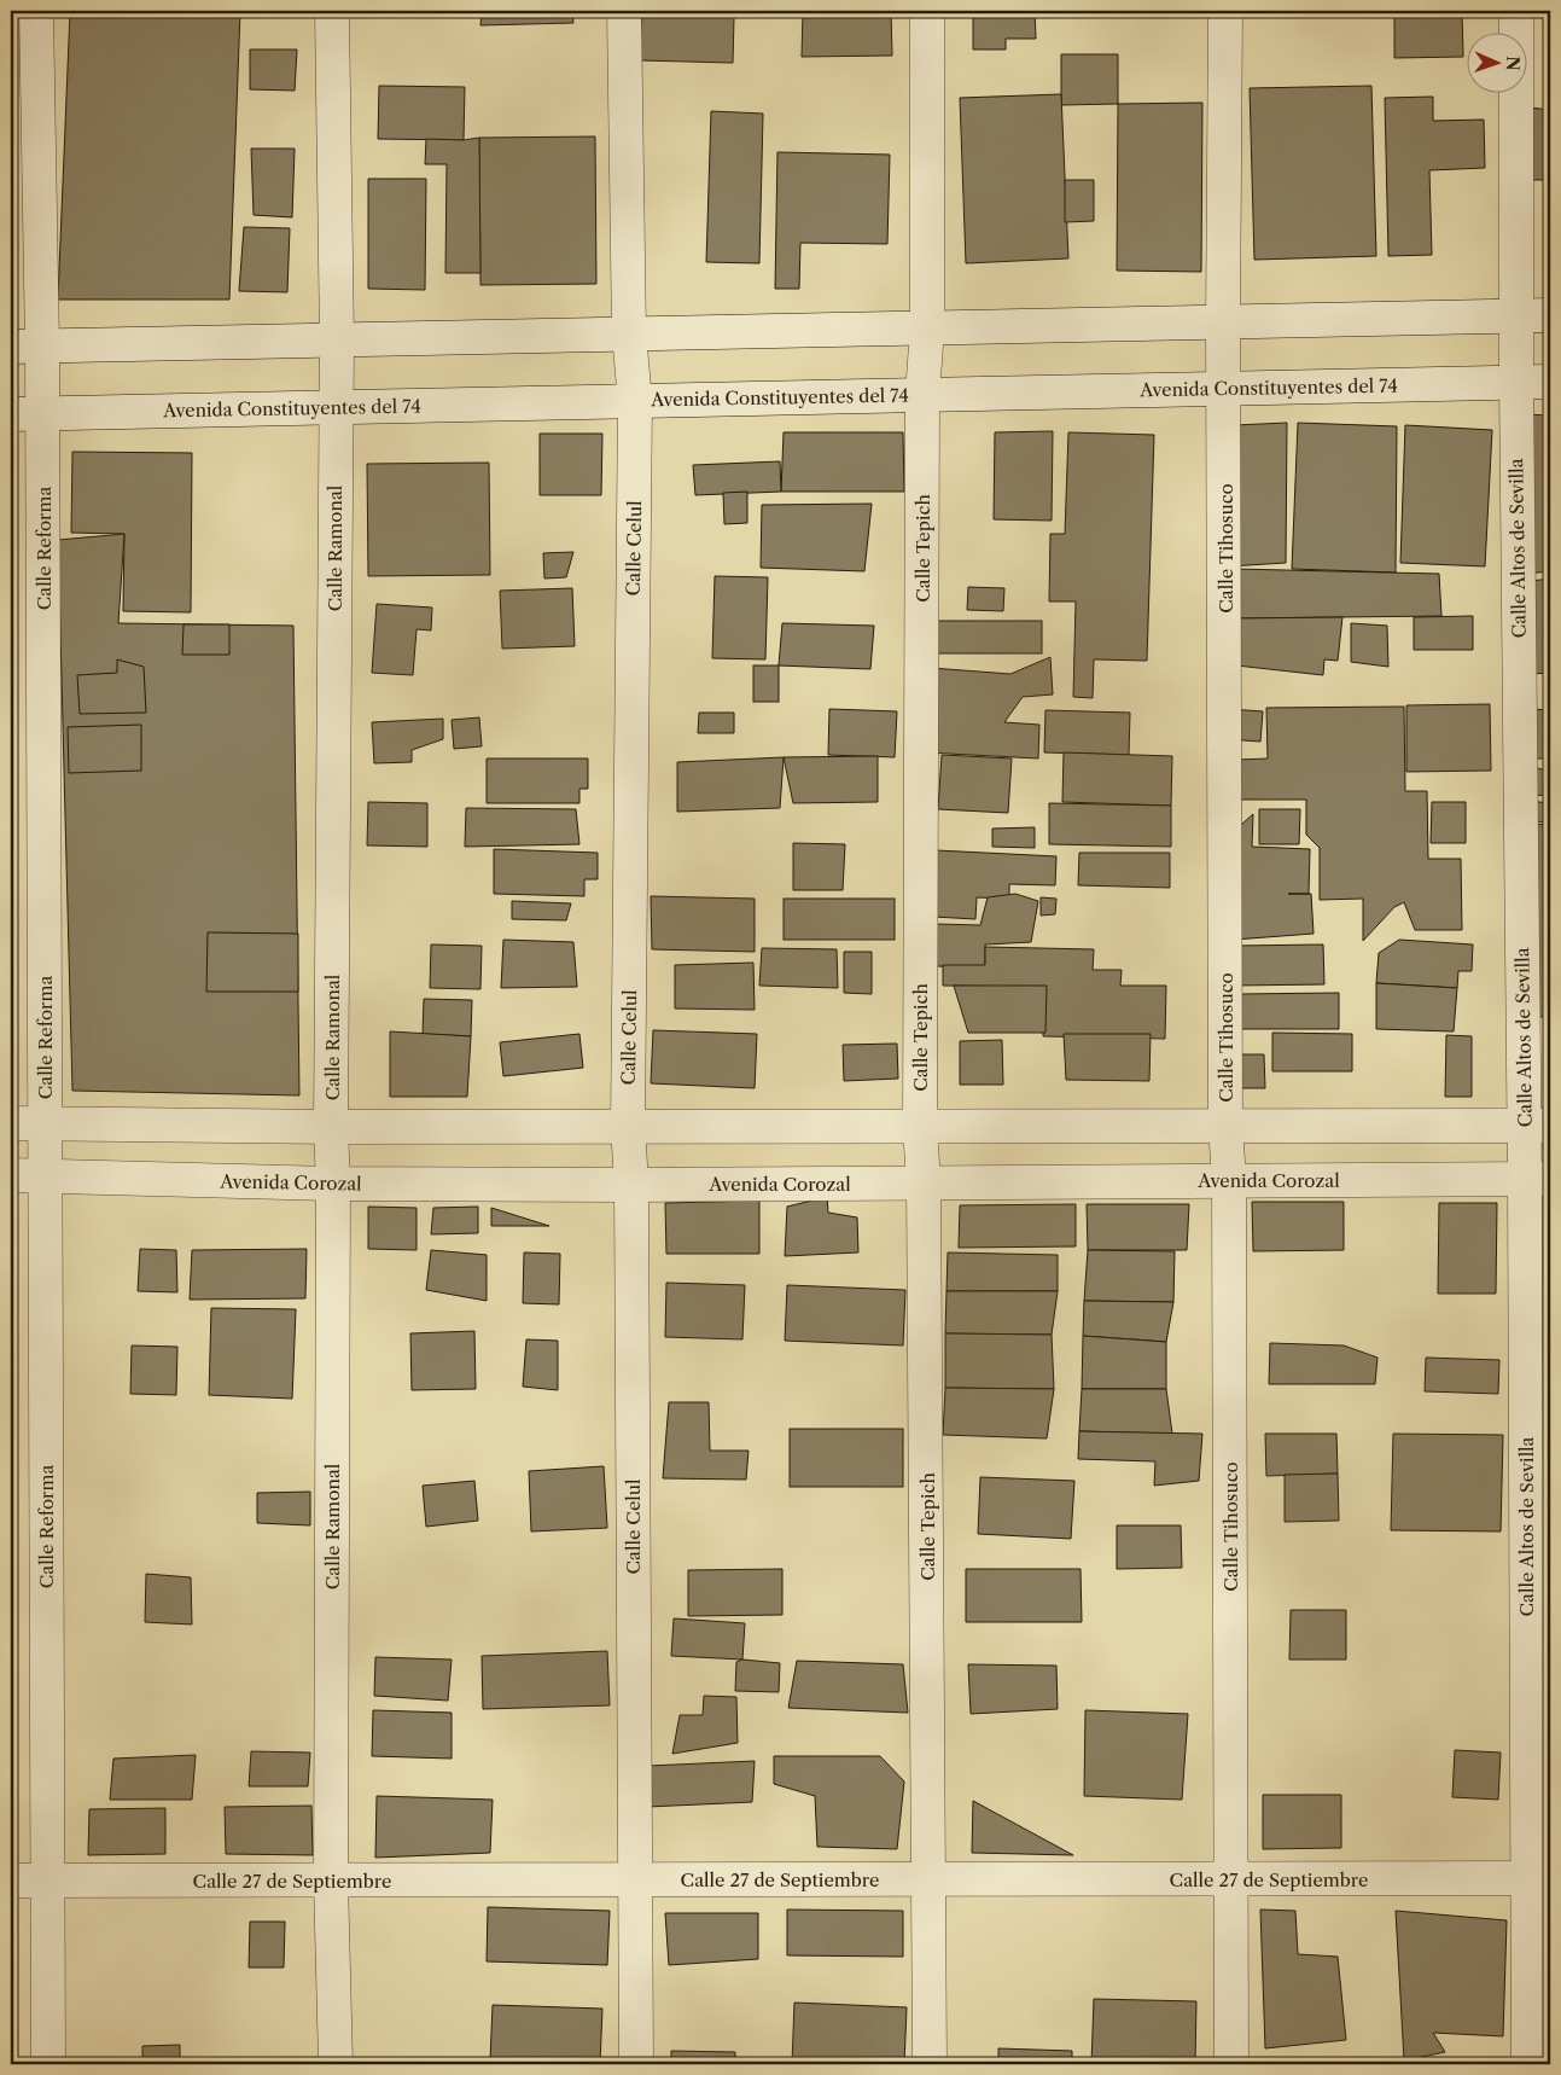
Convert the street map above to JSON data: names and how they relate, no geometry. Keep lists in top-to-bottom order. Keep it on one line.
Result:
{"streets":{"street":["Avenida Constituyentes del 74","Calle Reforma","Calle Ramonal","Calle Celul","Calle Tepich","Calle Tihosuco","Calle Altos de Sevilla","Avenida Corozal","Calle 27 de Septiembre"]},"crossings":[["Avenida Constituyentes del 74","Calle Reforma"],["Avenida Constituyentes del 74","Calle Ramonal"],["Avenida Constituyentes del 74","Calle Celul"],["Avenida Constituyentes del 74","Calle Tepich"],["Avenida Constituyentes del 74","Calle Tihosuco"],["Avenida Constituyentes del 74","Calle Altos de Sevilla"],["Calle Reforma","Avenida Corozal"],["Calle Reforma","Calle 27 de Septiembre"],["Calle Ramonal","Avenida Corozal"],["Calle Ramonal","Calle 27 de Septiembre"],["Calle Celul","Avenida Corozal"],["Calle Celul","Calle 27 de Septiembre"],["Calle Tepich","Avenida Corozal"],["Calle Tepich","Calle 27 de Septiembre"],["Calle Tihosuco","Avenida Corozal"],["Calle Tihosuco","Calle 27 de Septiembre"],["Calle Altos de Sevilla","Avenida Corozal"],["Calle Altos de Sevilla","Calle 27 de Septiembre"]],"north":"right"}
